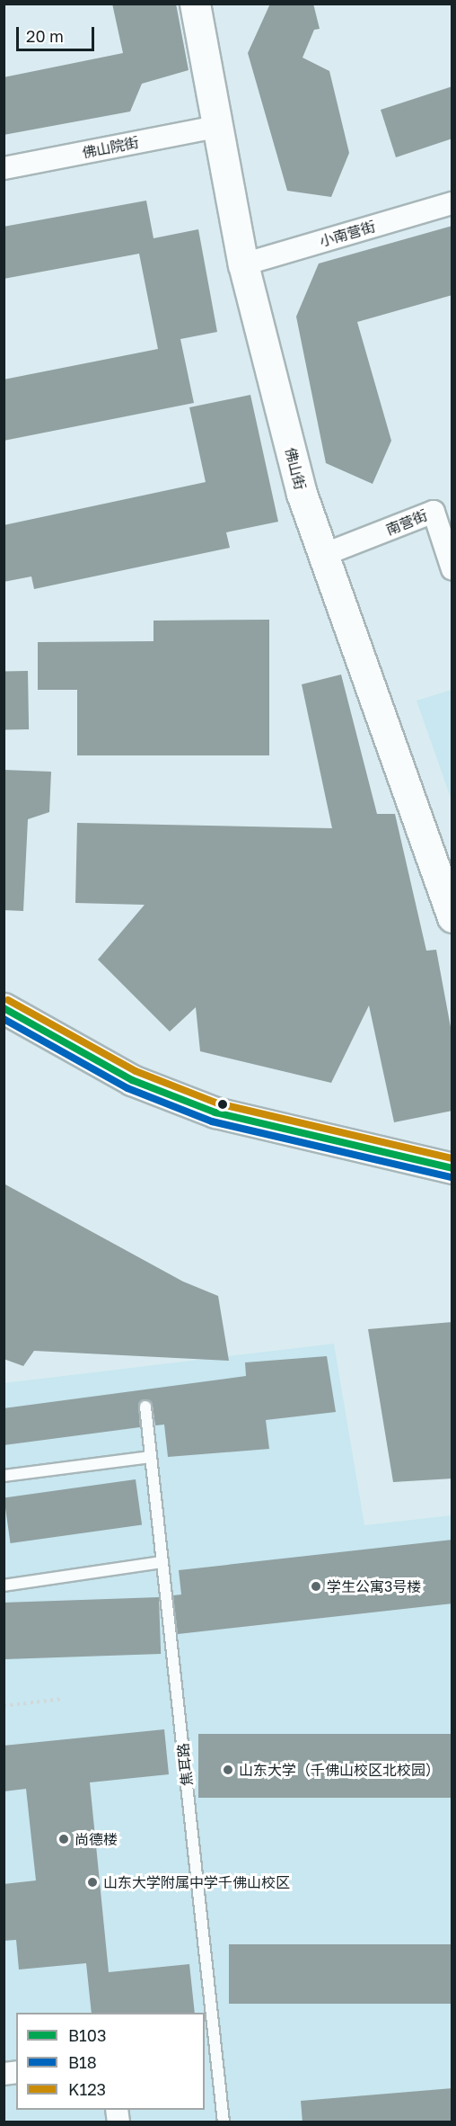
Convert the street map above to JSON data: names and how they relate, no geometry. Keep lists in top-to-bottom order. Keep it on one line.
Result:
{"streets":{"street":["佛山院街","小南营街","佛山街","南营街"],"lane":["焦耳路"]},"crossings":[["佛山院街","佛山街"],["小南营街","佛山街"],["佛山街","南营街"]],"places":["学生公寓3号楼","山东大学（千佛山校区北校园）","尚德楼","山东大学附属中学千佛山校区"],"lines":["transit line K123","transit line B103","transit line B18"],"legend":["B103","B18","K123"],"scale_bar":"20 m"}
